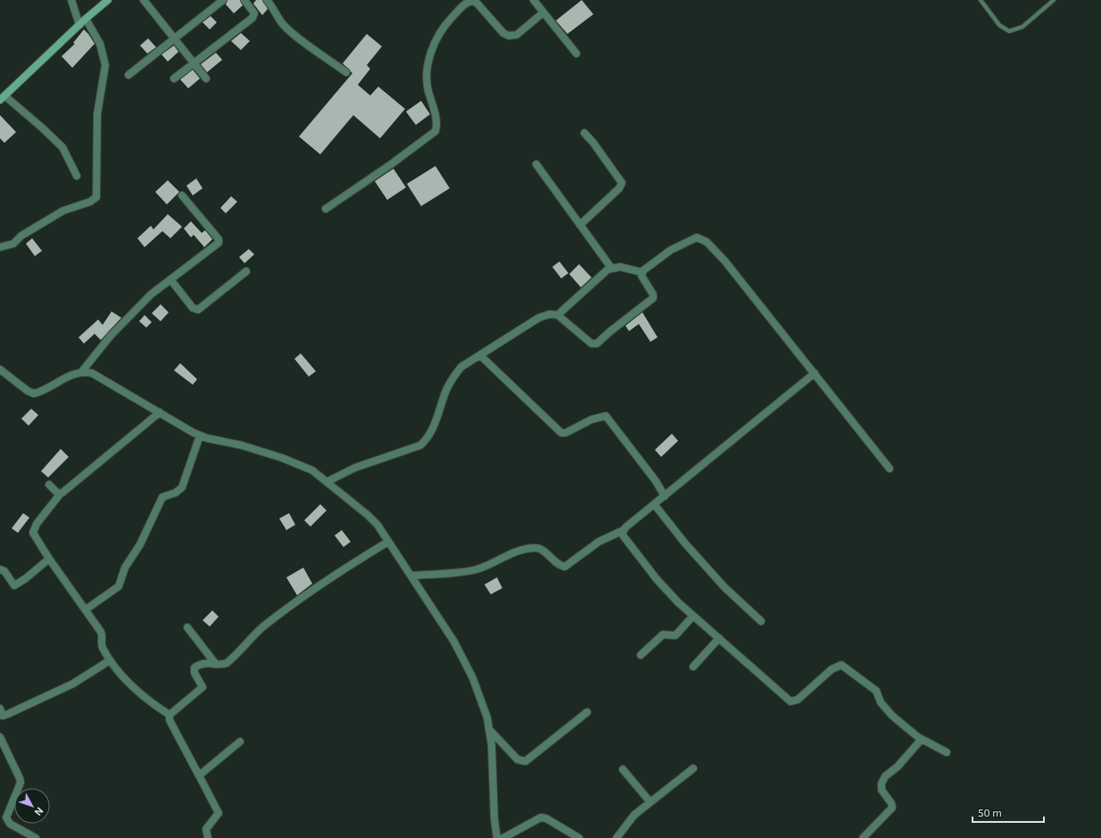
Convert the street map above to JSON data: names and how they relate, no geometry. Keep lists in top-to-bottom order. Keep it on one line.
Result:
{"scale_bar":"50 m","north":"bottom right"}
